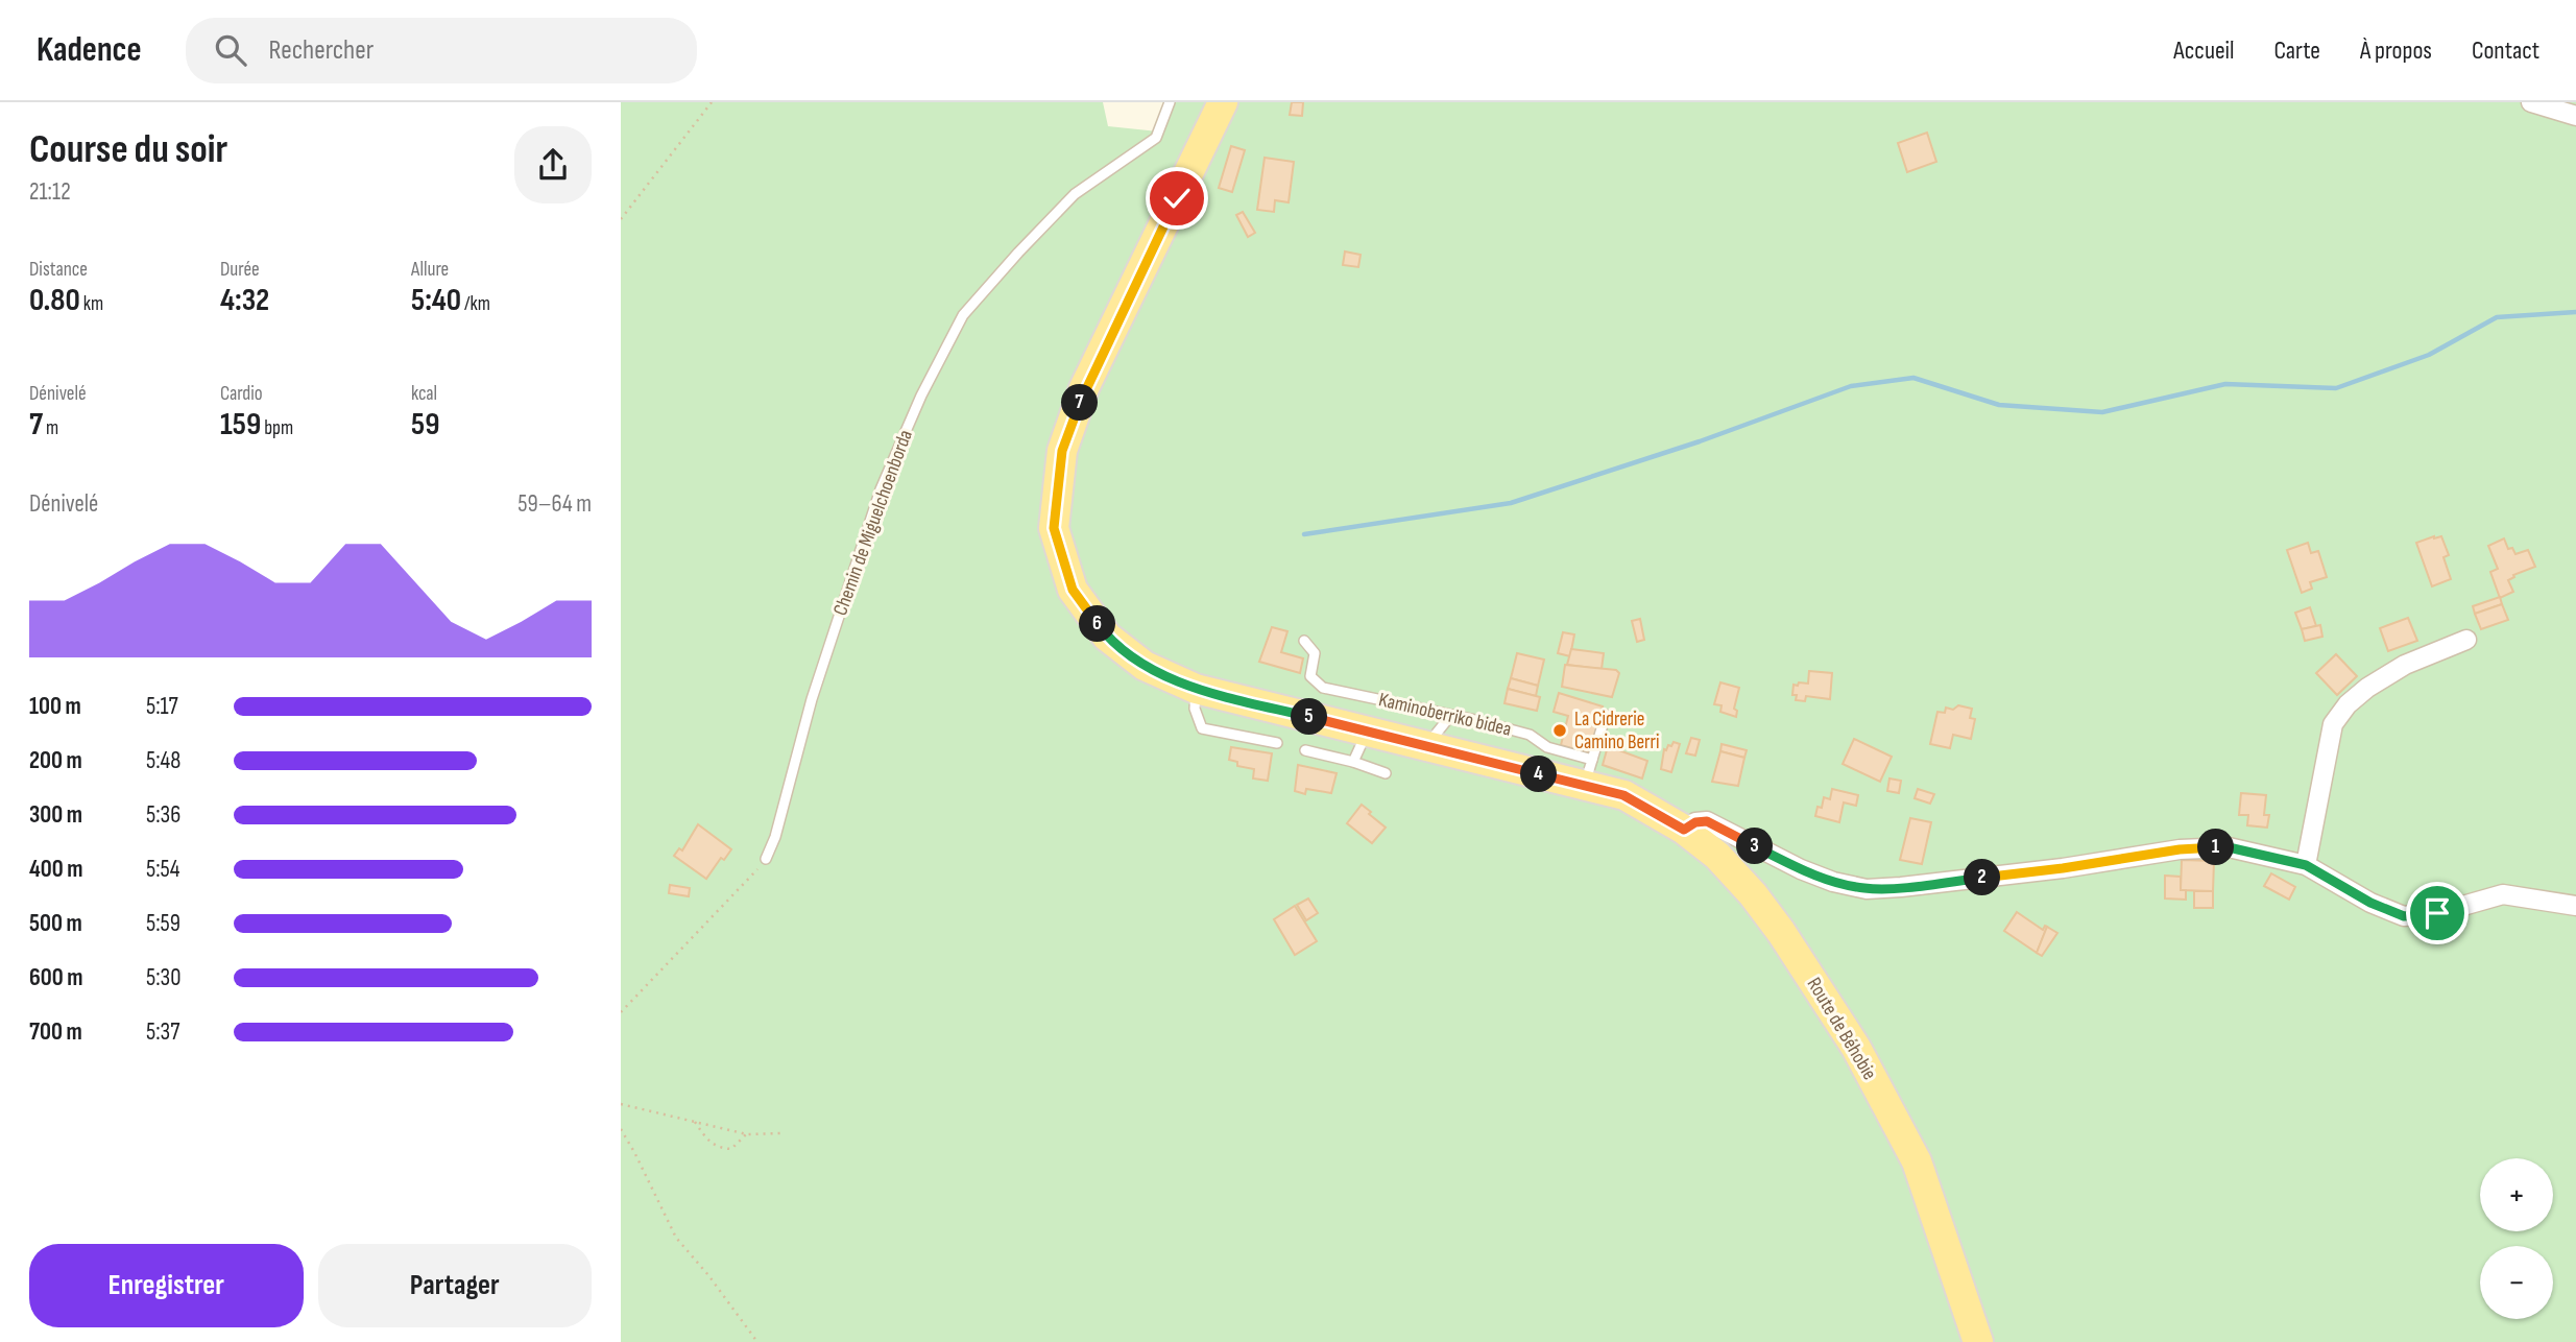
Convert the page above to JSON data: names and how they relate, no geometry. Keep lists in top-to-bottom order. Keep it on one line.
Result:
{"streets":{"main road":["Route de Béhobie"],"lane":["Chemin de Miguelchoenborda","Kaminoberriko bidea"]},"crossings":[["Kaminoberriko bidea","Route de Béhobie"]],"places":["La Cidrerie Camino Berri"],"page":{"header":"Kadence","search":"Rechercher","nav":["Accueil","Carte","À propos","Contact"],"heading":["Course du soir","21:12"],"stats":[["Distance","0.80 km"],["Durée","4:32"],["Allure","5:40 /km"],["Dénivelé","7 m"],["Cardio","159 bpm"],["kcal","59"]],"pins":["7","6","5","4","3","1","2"],"chart":["Dénivelé","59–64 m"],"list":[{"name":"100 m","note":"5:17"},{"name":"200 m","note":"5:48"},{"name":"300 m","note":"5:36"},{"name":"400 m","note":"5:54"},{"name":"500 m","note":"5:59"},{"name":"600 m","note":"5:30"},{"name":"700 m","note":"5:37"}],"map_buttons":["+","−"],"buttons":["Enregistrer","Partager"]}}
